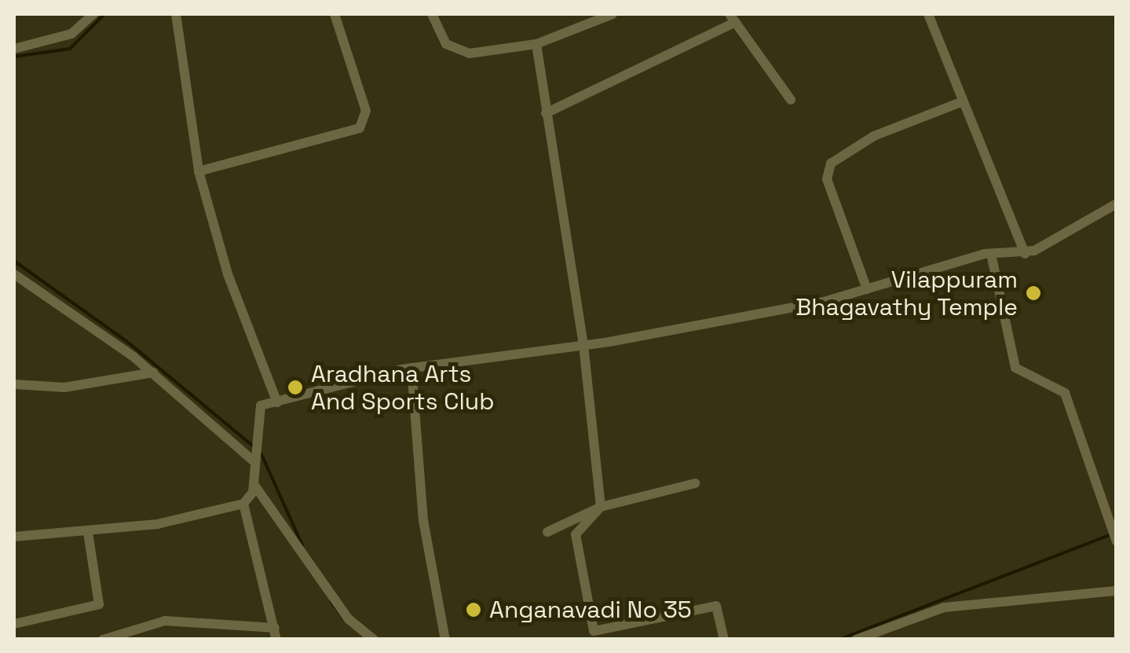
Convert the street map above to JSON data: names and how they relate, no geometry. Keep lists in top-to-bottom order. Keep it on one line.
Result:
{"places":["Vilappuram Bhagavathy Temple","Aradhana Arts And Sports Club","Anganavadi No 35"]}
